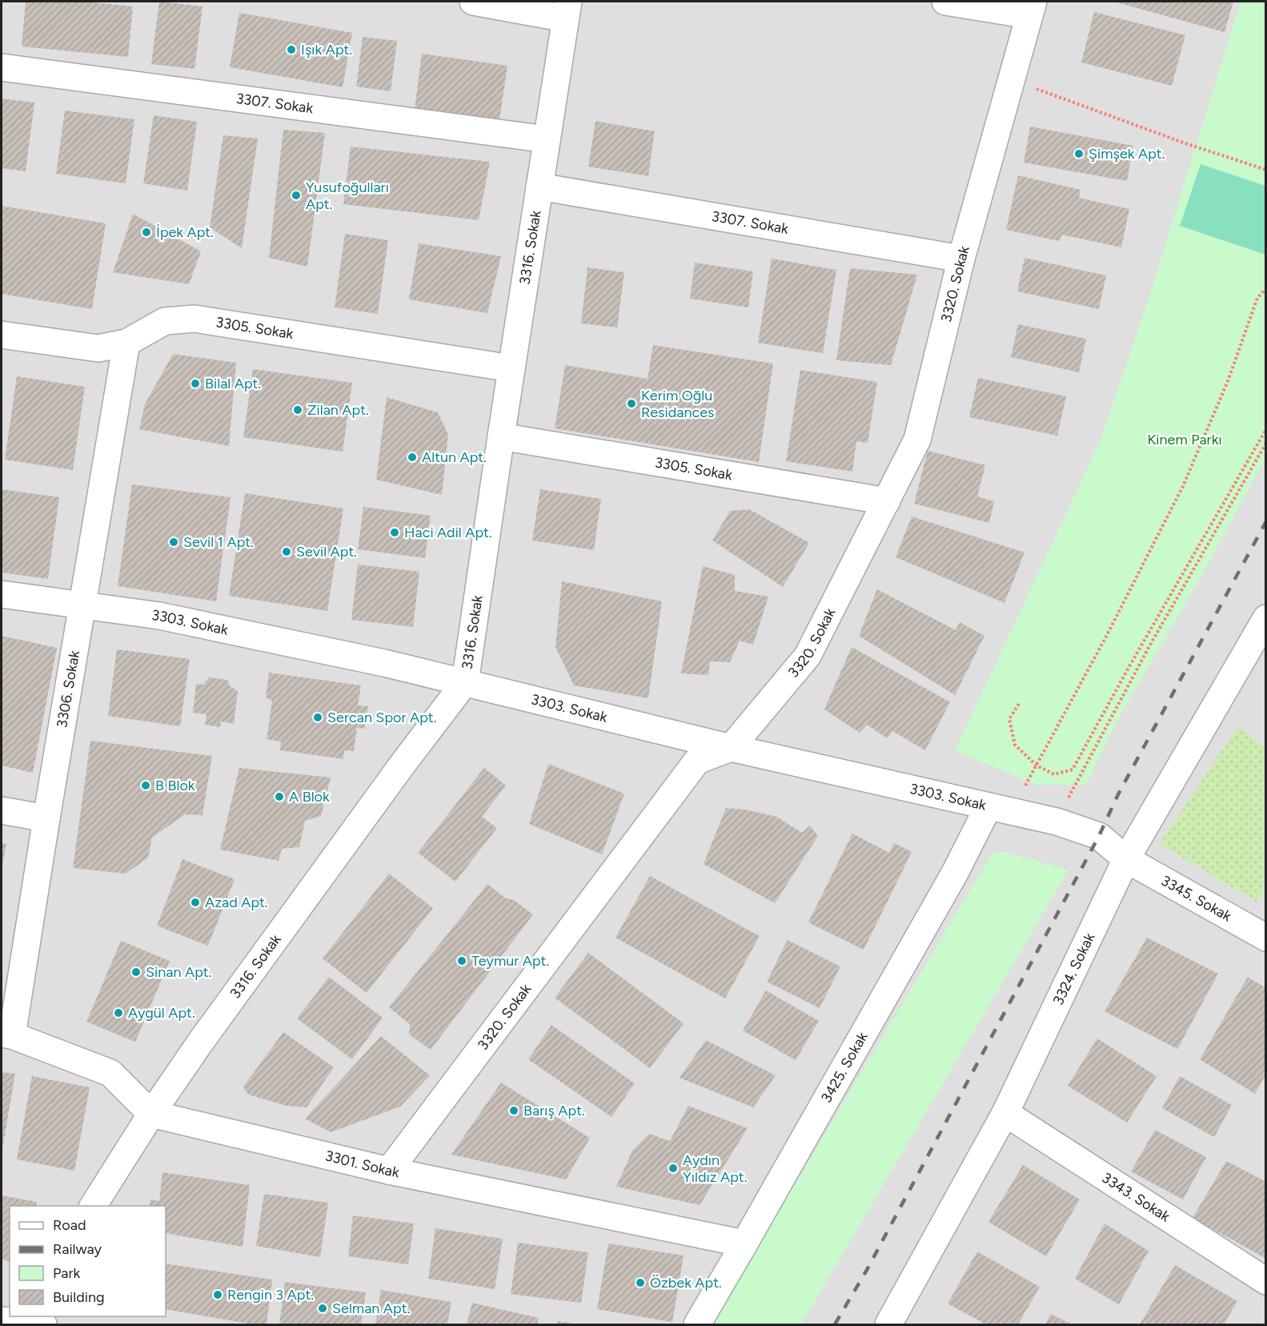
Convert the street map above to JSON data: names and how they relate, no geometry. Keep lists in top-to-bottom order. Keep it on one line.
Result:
{"streets":{"street":["3307. Sokak","3316. Sokak","3320. Sokak","3305. Sokak","3303. Sokak","3306. Sokak","3345. Sokak","3324. Sokak","3425. Sokak","3301. Sokak","3343. Sokak"]},"crossings":[["3307. Sokak","3316. Sokak"],["3307. Sokak","3320. Sokak"],["3316. Sokak","3305. Sokak"],["3316. Sokak","3303. Sokak"],["3316. Sokak","3301. Sokak"],["3320. Sokak","3305. Sokak"],["3320. Sokak","3303. Sokak"],["3320. Sokak","3301. Sokak"],["3305. Sokak","3306. Sokak"],["3303. Sokak","3306. Sokak"],["3303. Sokak","3345. Sokak"],["3303. Sokak","3324. Sokak"],["3303. Sokak","3425. Sokak"],["3345. Sokak","3324. Sokak"],["3324. Sokak","3343. Sokak"],["3425. Sokak","3301. Sokak"]],"parks":["Kinem Parkı"],"places":["Işık Apt.","Şimşek Apt.","Yusufoğulları Apt.","İpek Apt.","Bilal Apt.","Kerim Oğlu Residances","Zilan Apt.","Altun Apt.","Haci Adil Apt.","Sevil 1 Apt.","Sevil Apt.","Sercan Spor Apt.","B Blok","A Blok","Azad Apt.","Teymur Apt.","Sinan Apt.","Aygül Apt.","Barış Apt.","Aydın Yıldız Apt.","Özbek Apt.","Rengin 3 Apt.","Selman Apt."],"legend":["Road","Railway","Park","Building"]}
